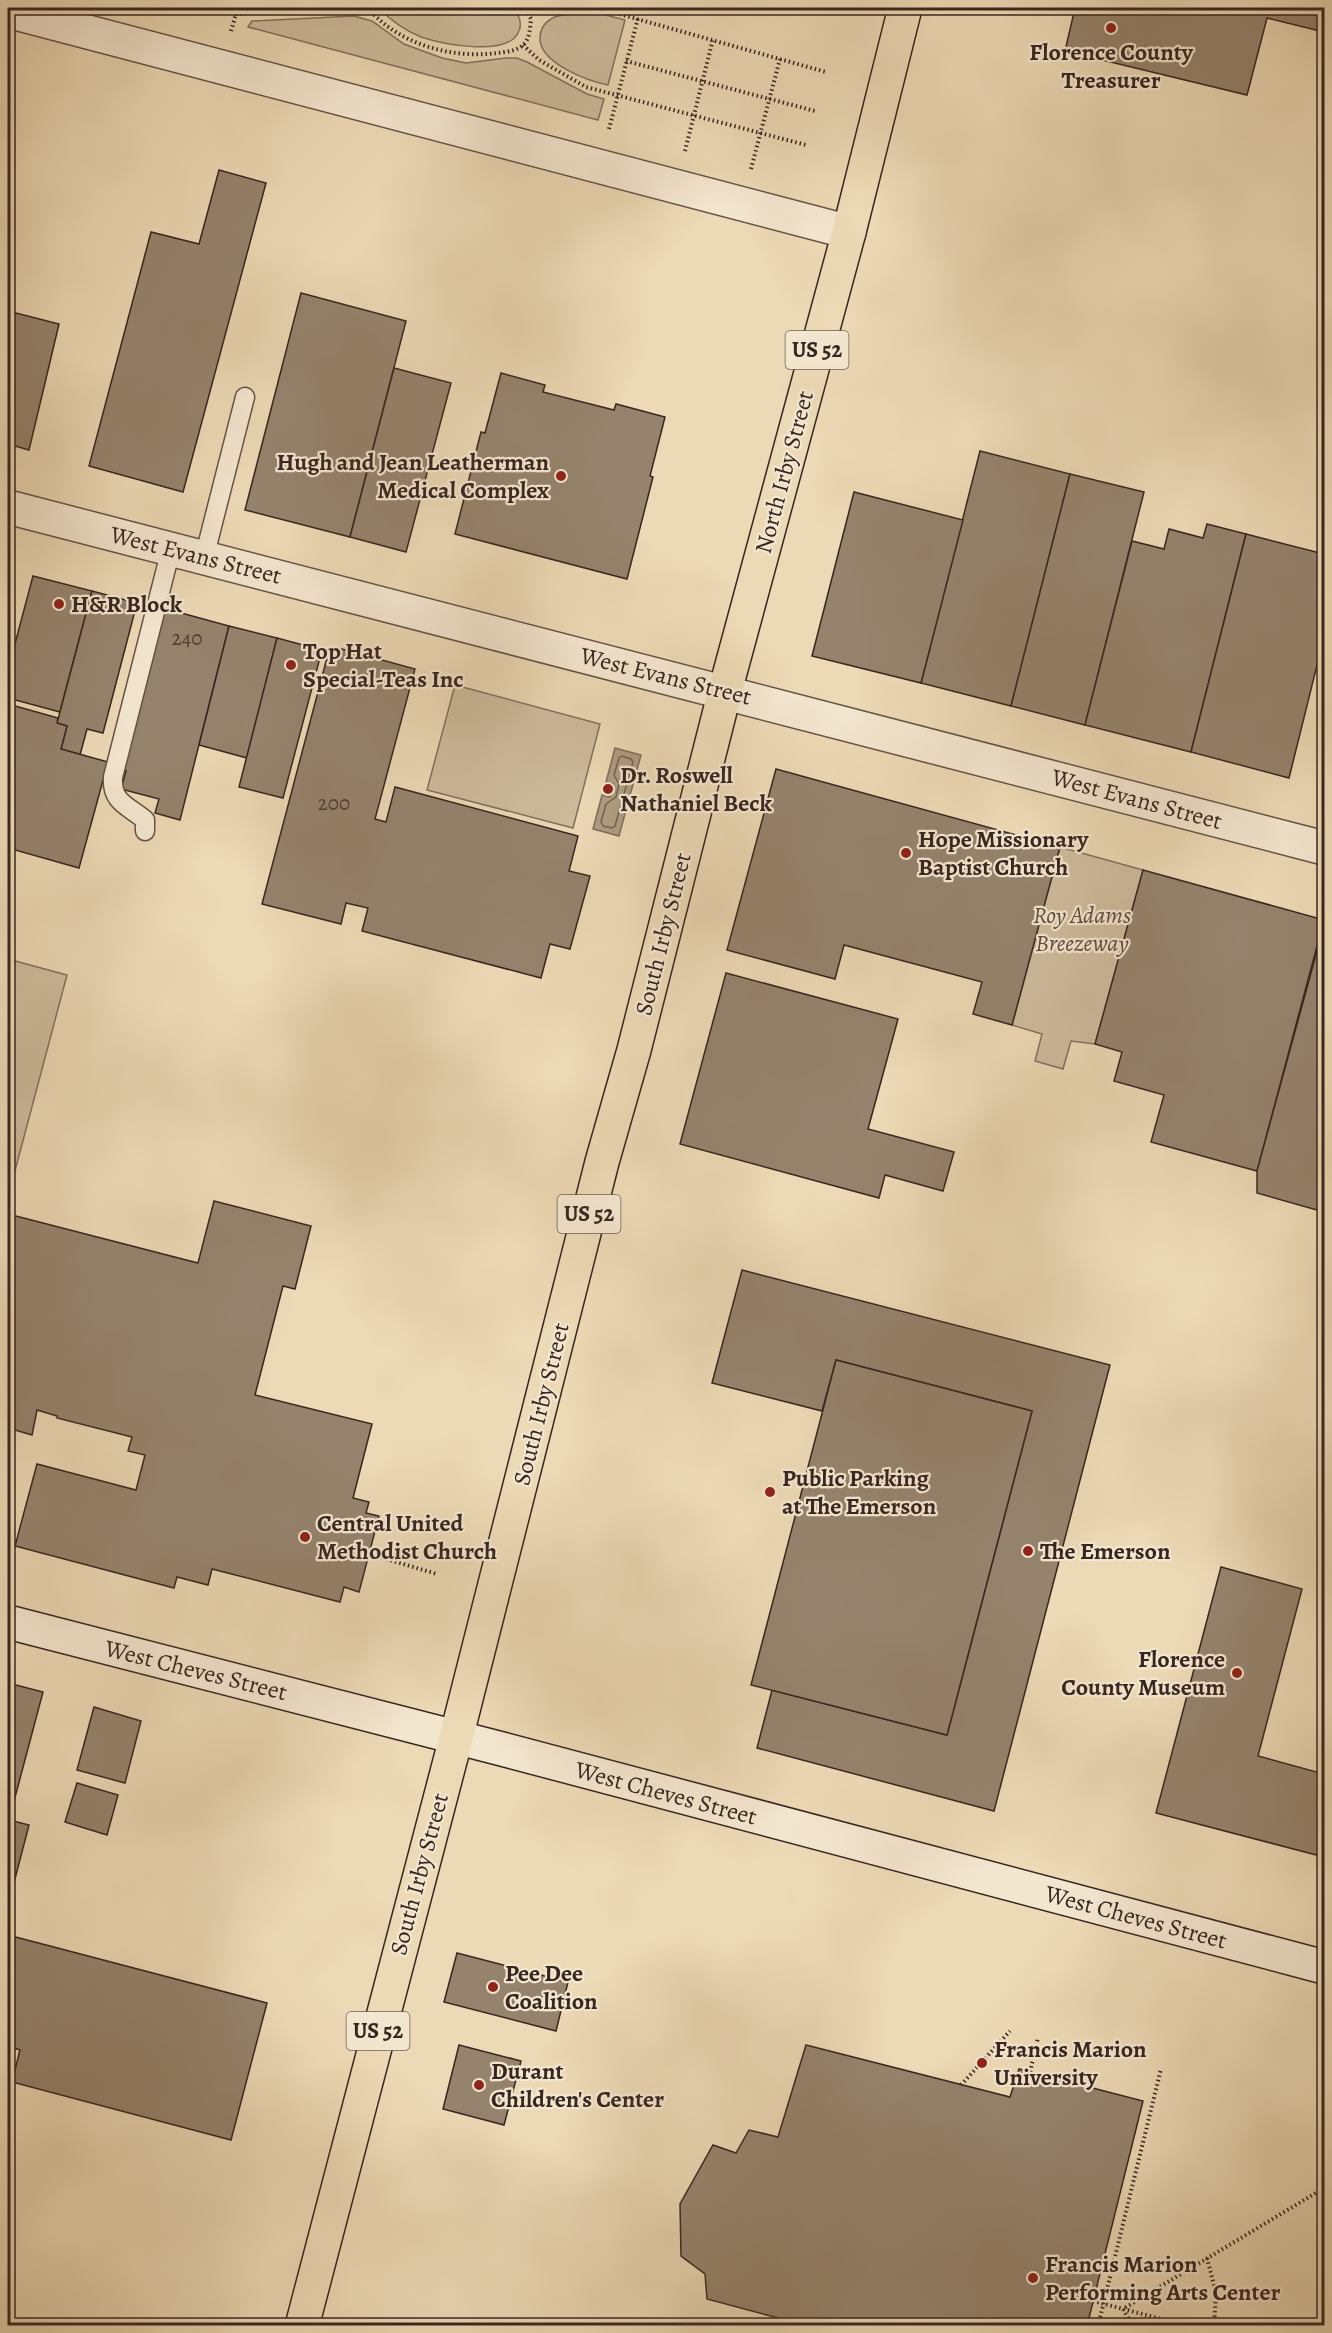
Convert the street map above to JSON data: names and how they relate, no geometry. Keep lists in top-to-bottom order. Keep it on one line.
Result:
{"streets":{"main road":["US 52","North Irby Street","South Irby Street"],"street":["West Evans Street","West Cheves Street"]},"crossings":[["North Irby Street","West Evans Street"],["North Irby Street","South Irby Street"],["West Evans Street","South Irby Street"],["South Irby Street","West Cheves Street"]],"parks":["Roy Adams Breezeway"],"places":["Florence County Treasurer","Hugh and Jean Leatherman Medical Complex","H&R Block","Top Hat Special-Teas Inc","Dr. Roswell Nathaniel Beck","Hope Missionary Baptist Church","Public Parking at The Emerson","Central United Methodist Church","The Emerson","Florence County Museum","Pee Dee Coalition","Francis Marion University","Durant Children's Center","Francis Marion Performing Arts Center"],"house_numbers":["240","200"]}
